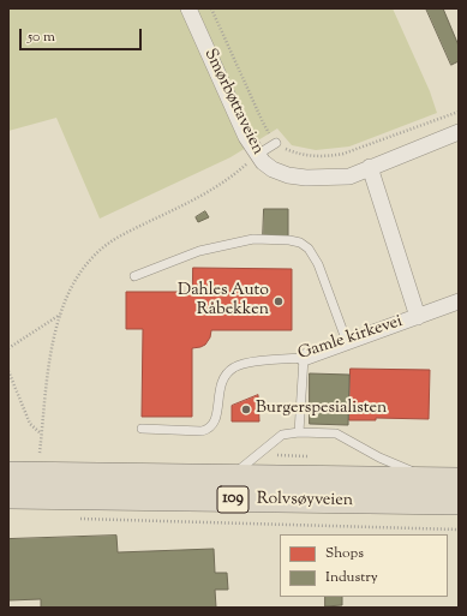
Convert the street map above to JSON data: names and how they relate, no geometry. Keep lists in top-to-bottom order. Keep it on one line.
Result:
{"streets":{"main road":["109","Rolvsøyveien"],"street":["Smørbøttaveien","Gamle kirkevei"]},"places":["Dahles Auto Råbekken","Burgerspesialisten"],"legend":["Shops","Industry"],"scale_bar":"50 m"}
